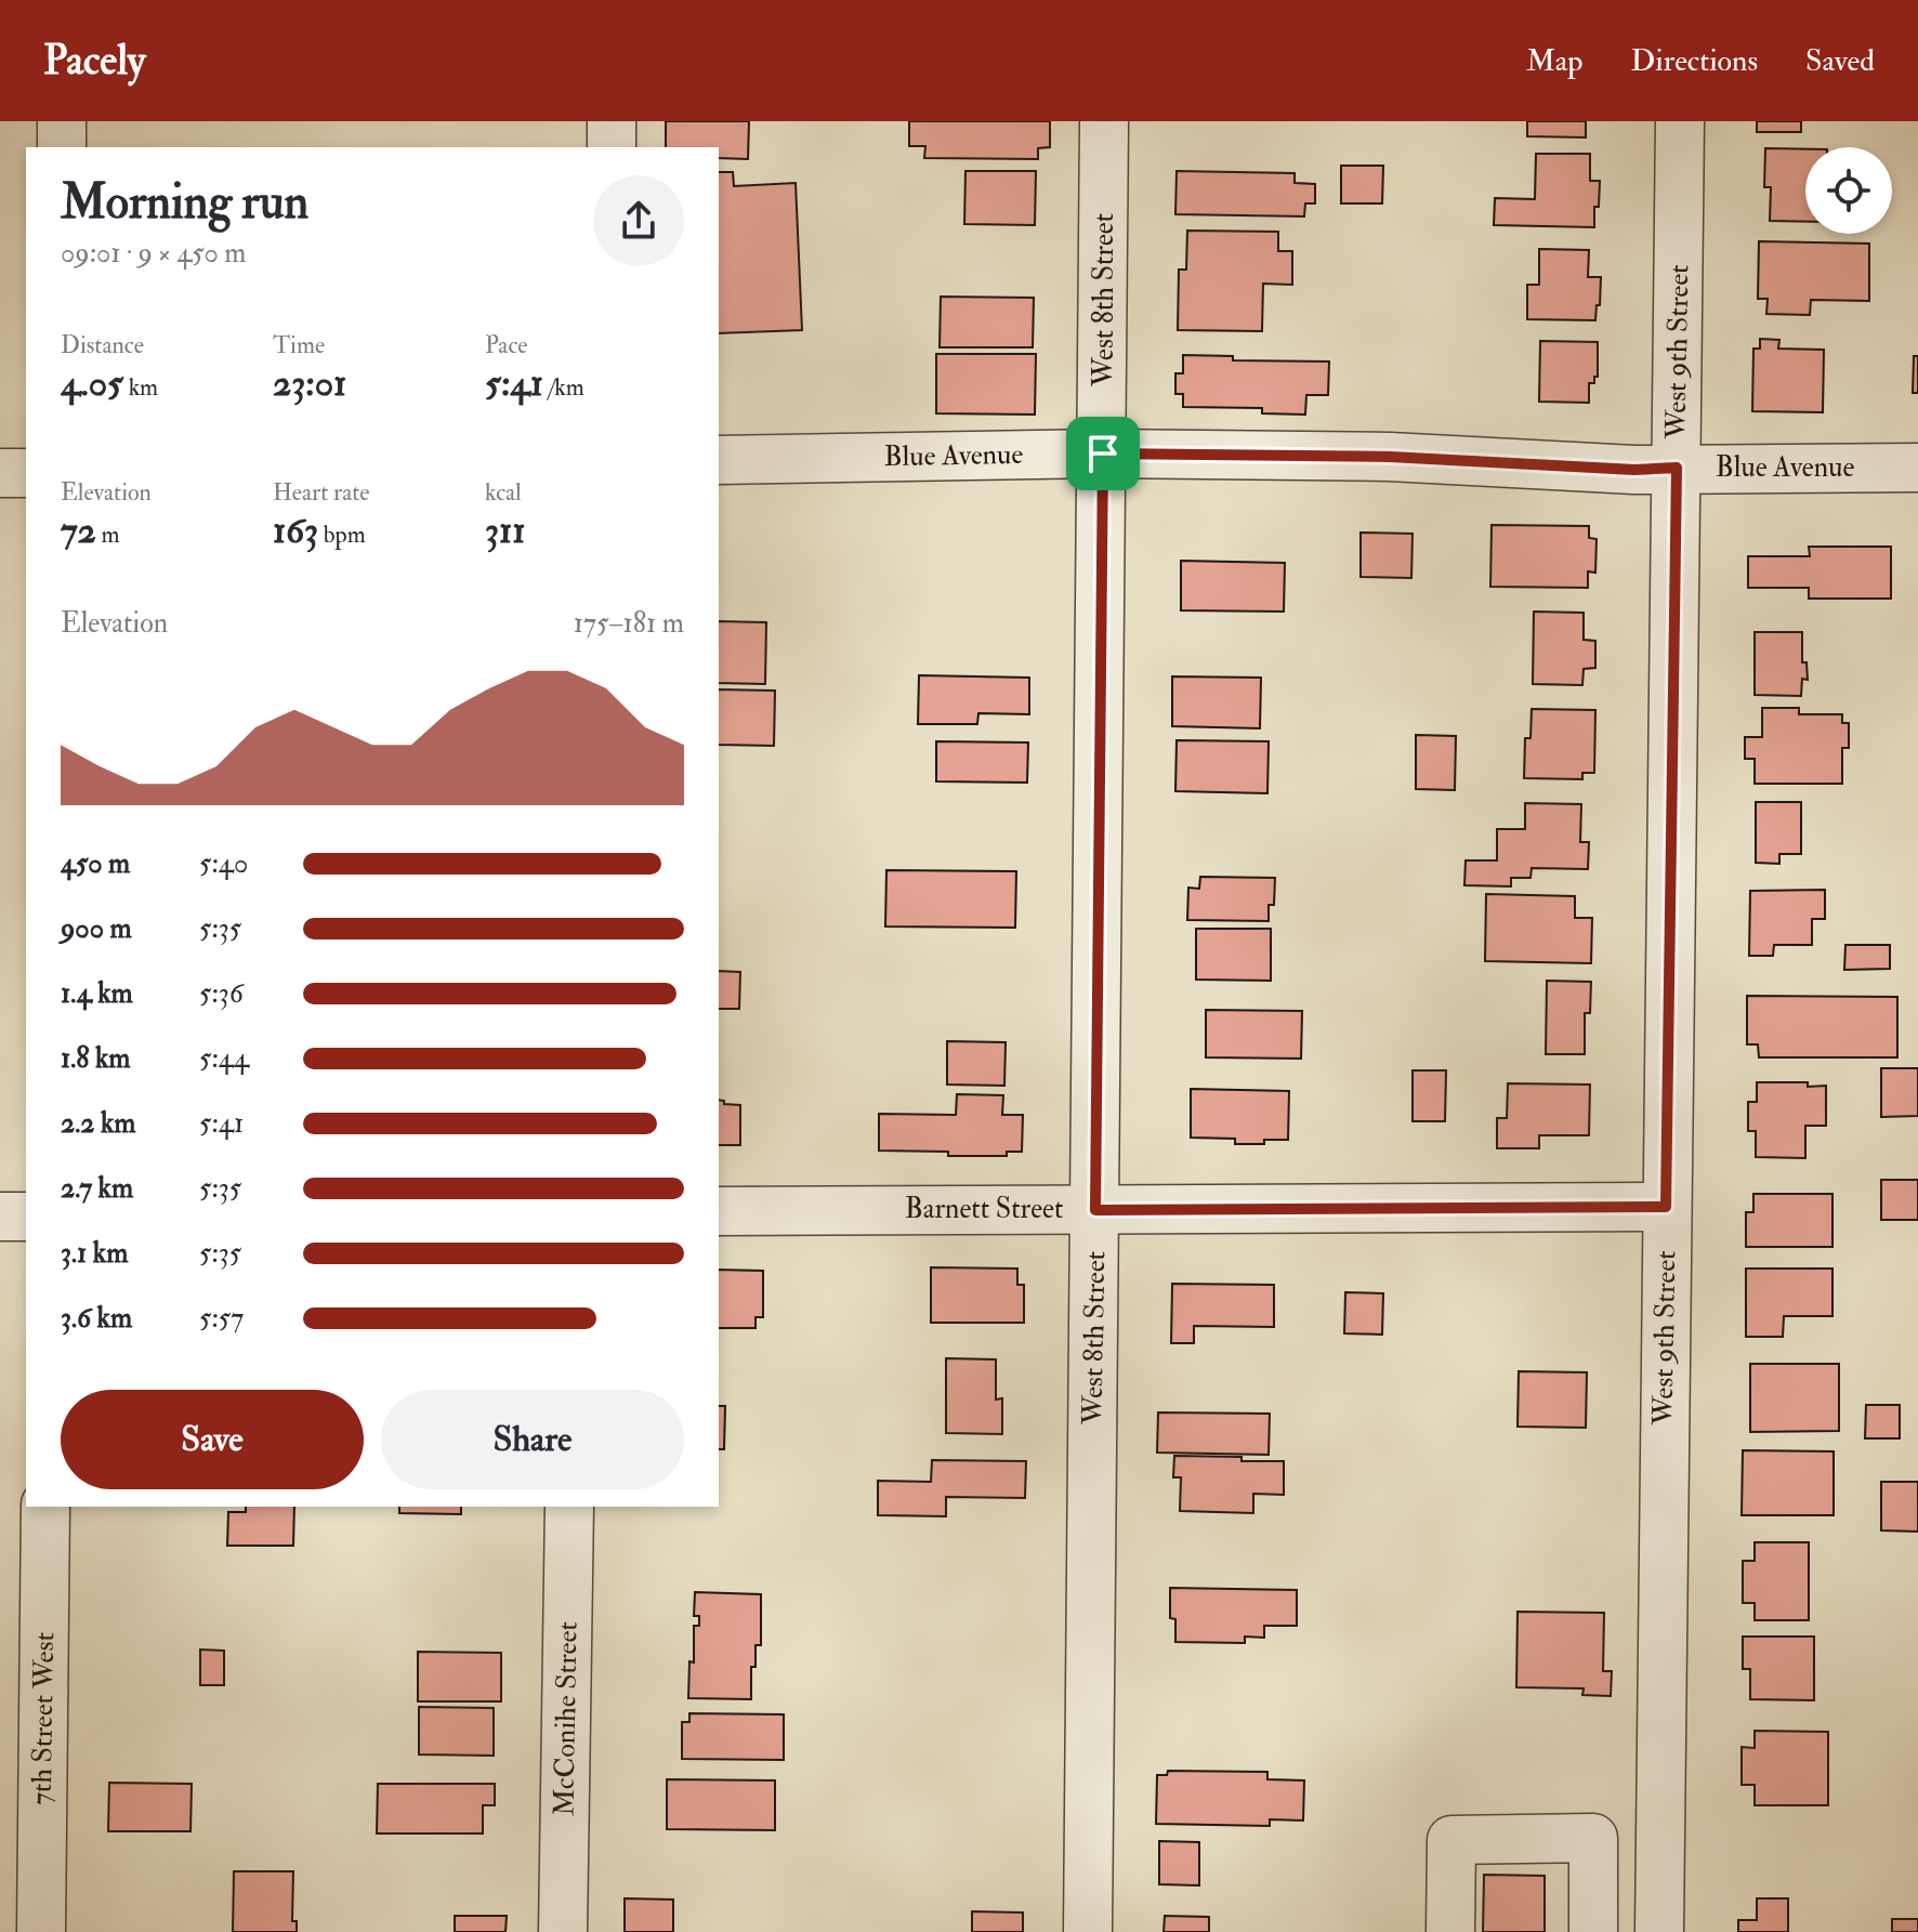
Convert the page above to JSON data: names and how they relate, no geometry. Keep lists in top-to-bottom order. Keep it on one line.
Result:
{"streets":{"street":["West 8th Street","West 9th Street","Blue Avenue","Barnett Street","7th Street West","McConihe Street"]},"crossings":[["West 8th Street","Blue Avenue"],["West 8th Street","Barnett Street"],["West 9th Street","Blue Avenue"],["West 9th Street","Barnett Street"]],"page":{"header":"Pacely","nav":["Map","Directions","Saved"],"heading":["Morning run","09:01 · 9 × 450 m"],"stats":[["Distance","4.05 km"],["Time","23:01"],["Pace","5:41 /km"],["Elevation","72 m"],["Heart rate","163 bpm"],["kcal","311"]],"chart":["Elevation","175–181 m"],"list":[{"name":"450 m","note":"5:40"},{"name":"900 m","note":"5:35"},{"name":"1.4 km","note":"5:36"},{"name":"1.8 km","note":"5:44"},{"name":"2.2 km","note":"5:41"},{"name":"2.7 km","note":"5:35"},{"name":"3.1 km","note":"5:35"},{"name":"3.6 km","note":"5:57"}],"buttons":["Save","Share"]}}
